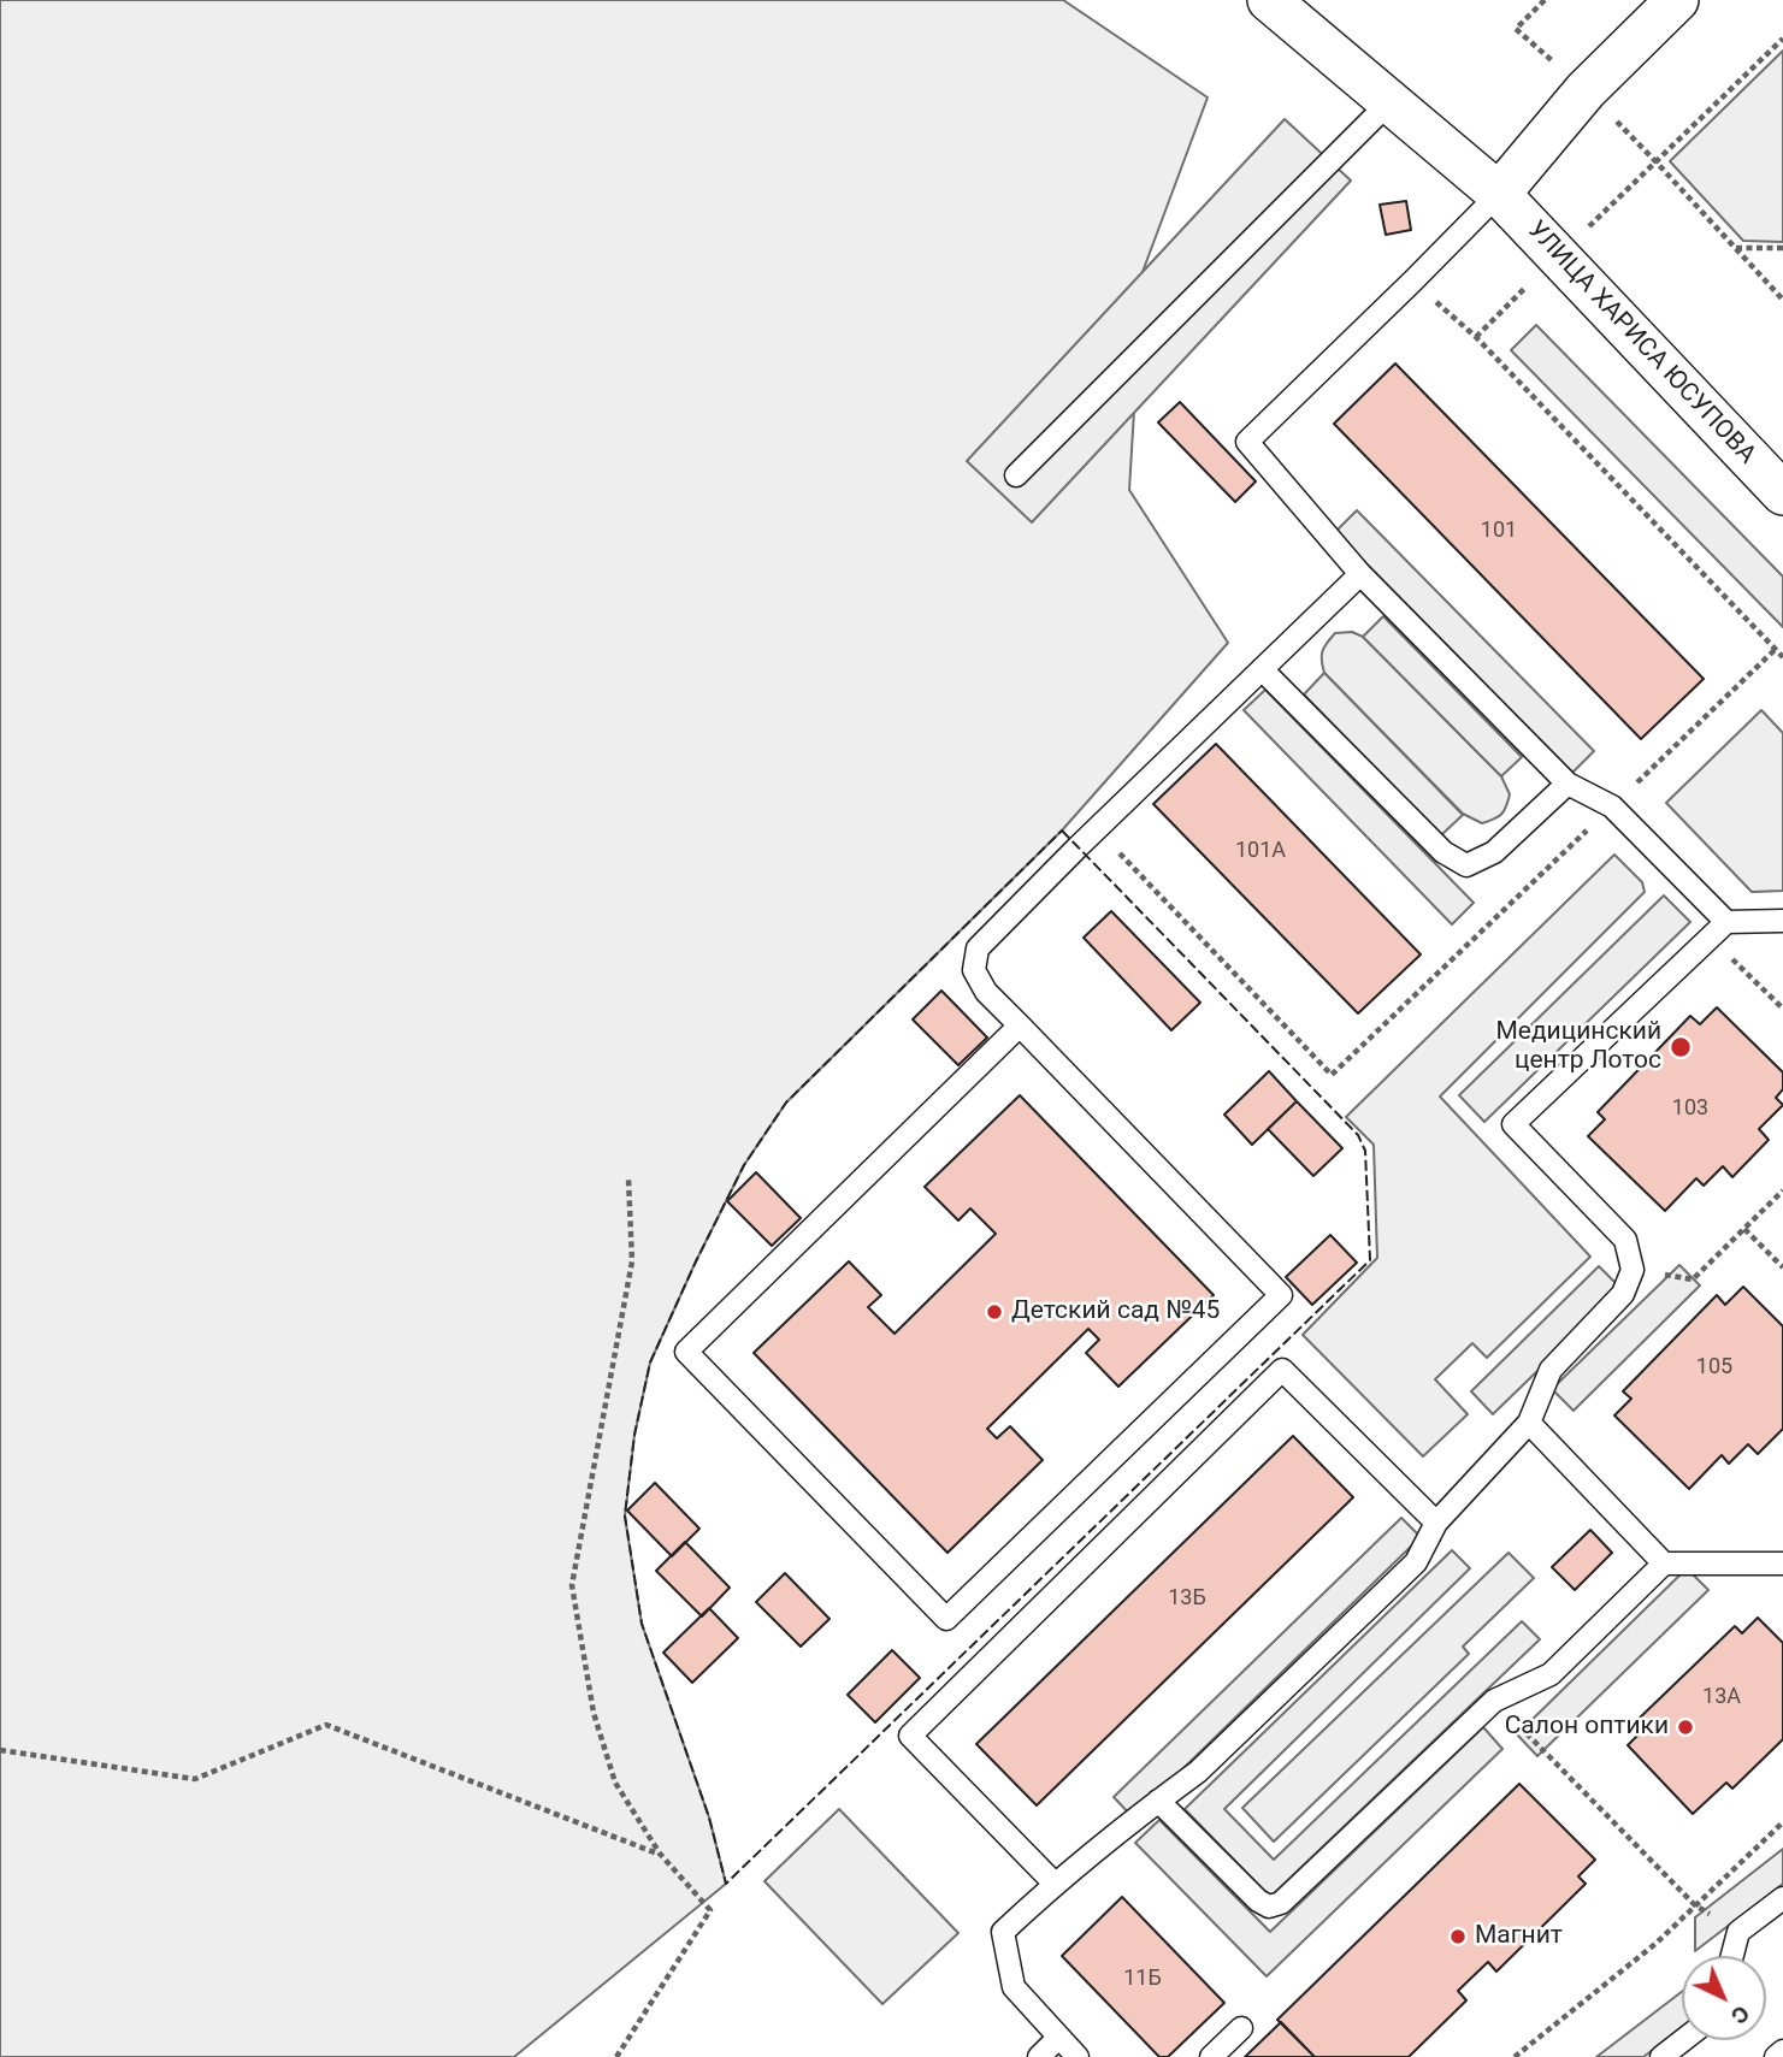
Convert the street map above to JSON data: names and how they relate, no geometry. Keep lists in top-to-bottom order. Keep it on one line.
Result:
{"streets":{"street":["УЛИЦА ХАРИСА ЮСУПОВА"]},"places":["Медицинский центр Лотос","Детский сад №45","Салон оптики","Магнит"],"house_numbers":["101","101А","103","105","13Б","13А","11Б"],"north":"bottom right"}
